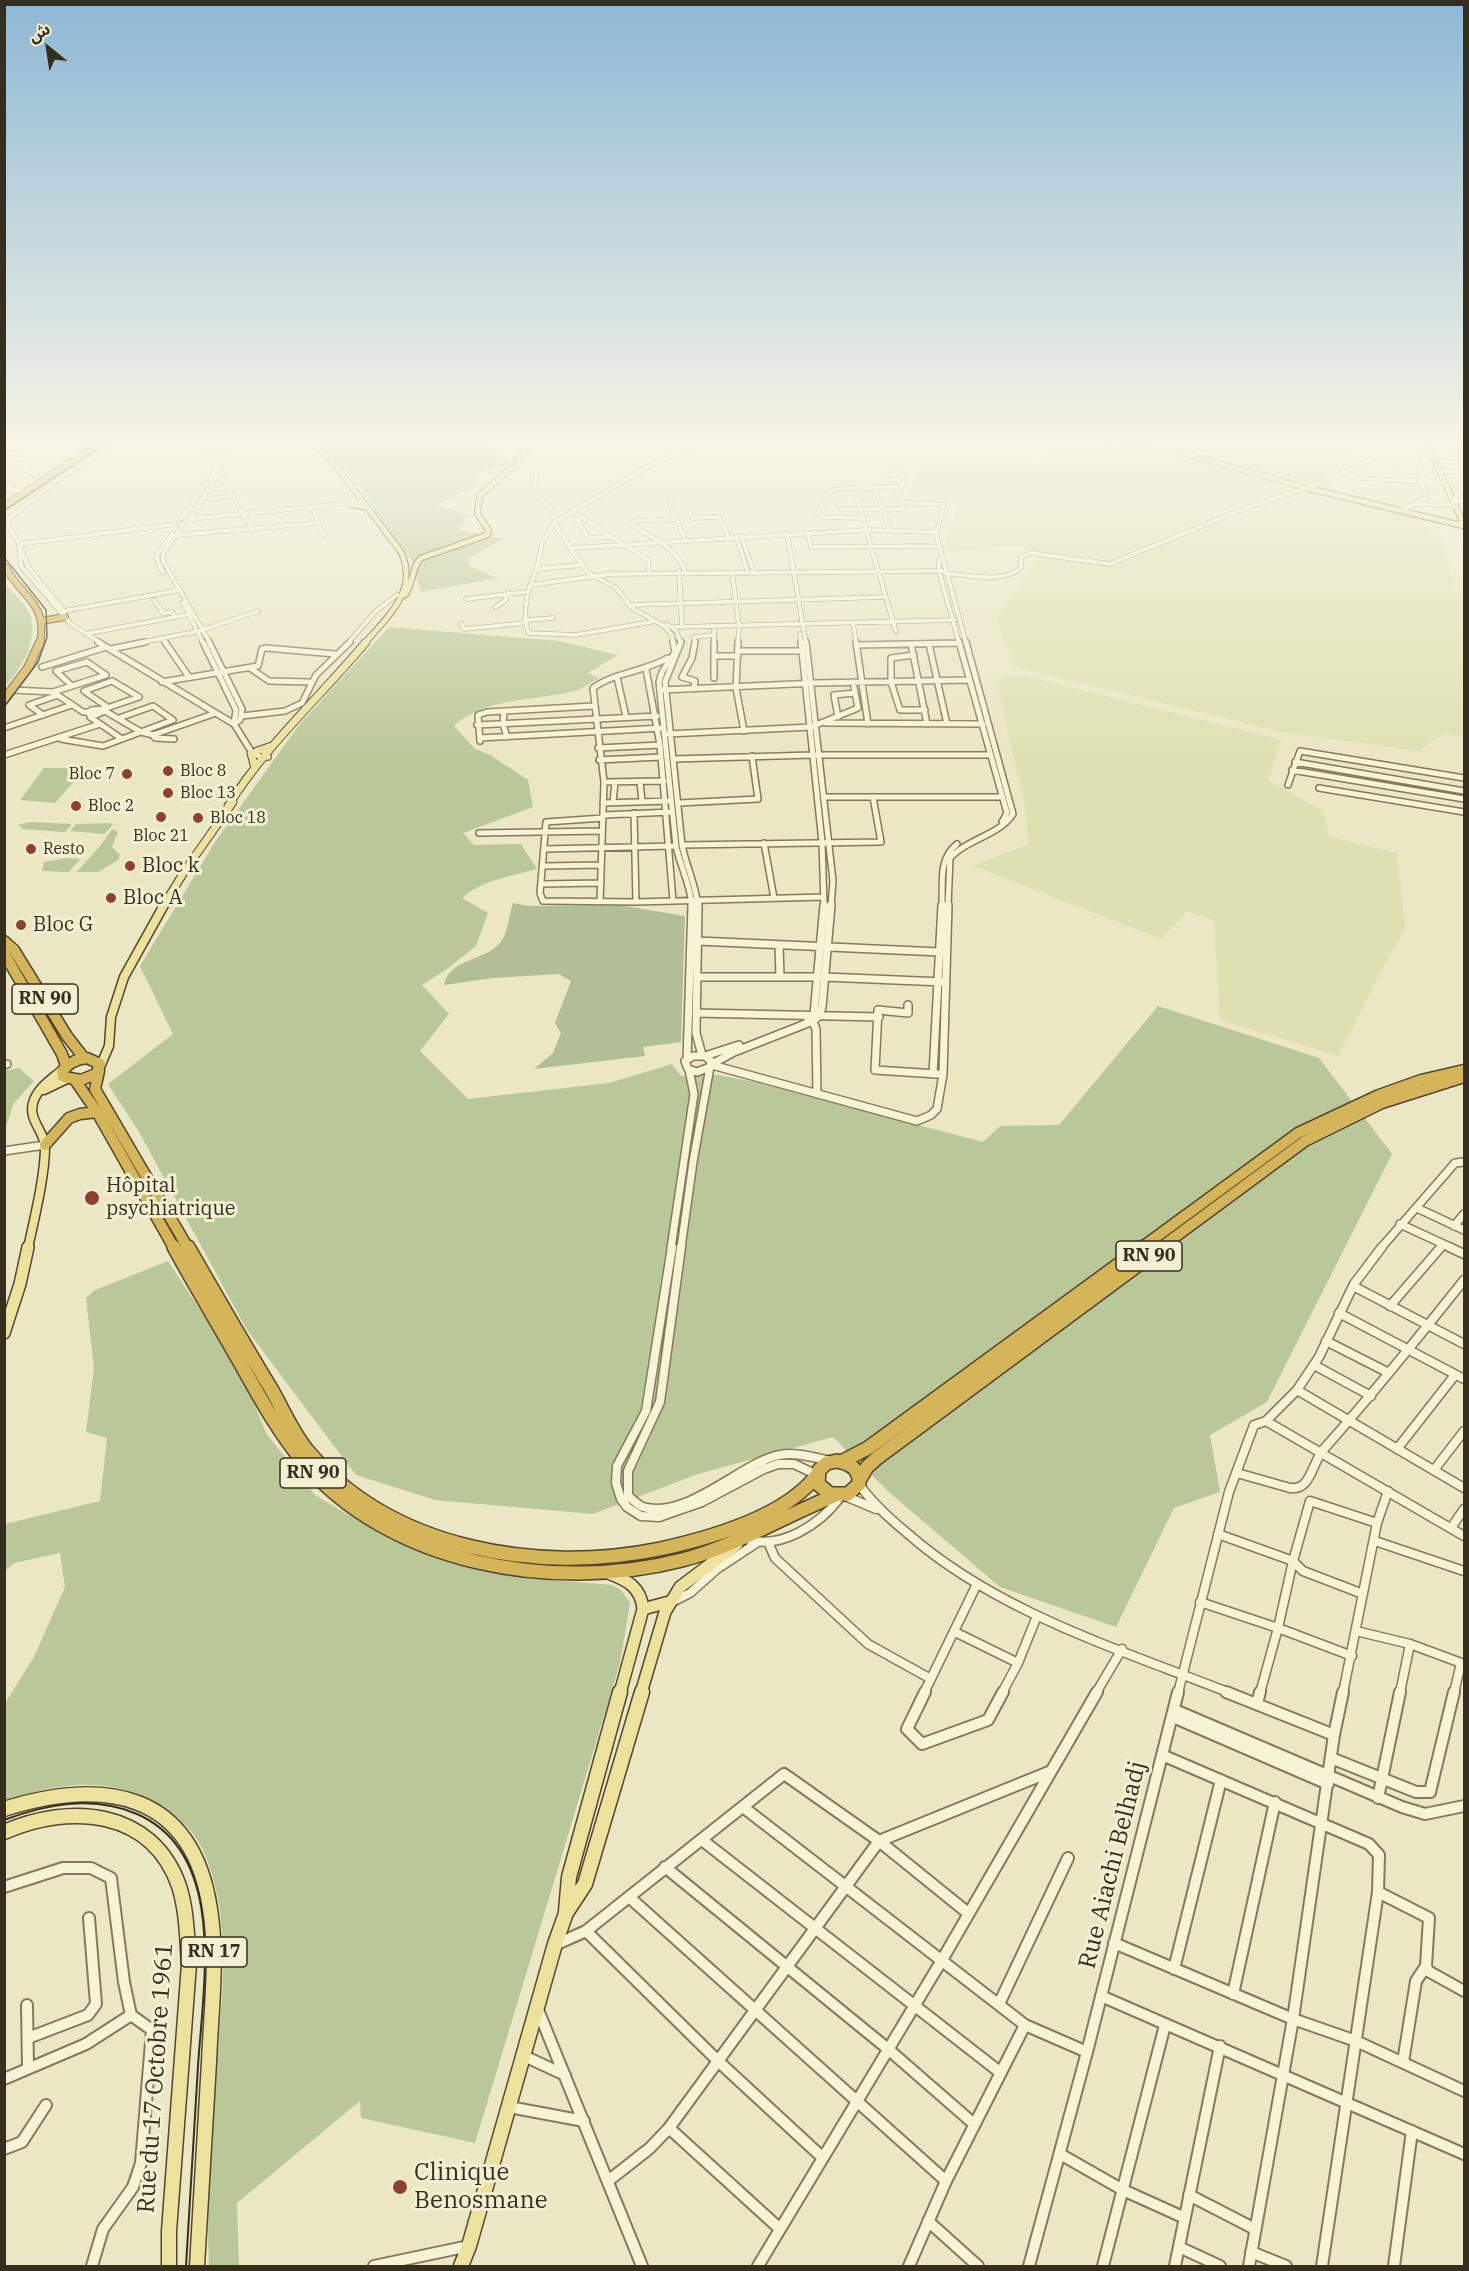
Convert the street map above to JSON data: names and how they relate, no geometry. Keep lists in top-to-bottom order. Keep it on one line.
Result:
{"streets":{"highway":["RN 90"],"main road":["RN 17","Rue du 17 Octobre 1961"],"street":["Rue Aiachi Belhadj"]},"places":["Bloc 8","Bloc 7","Bloc 13","Bloc 2","Bloc 21","Bloc 18","Resto","Bloc k","Bloc A","Bloc G","Hôpital psychiatrique","Clinique Benosmane"],"north":"top left"}
